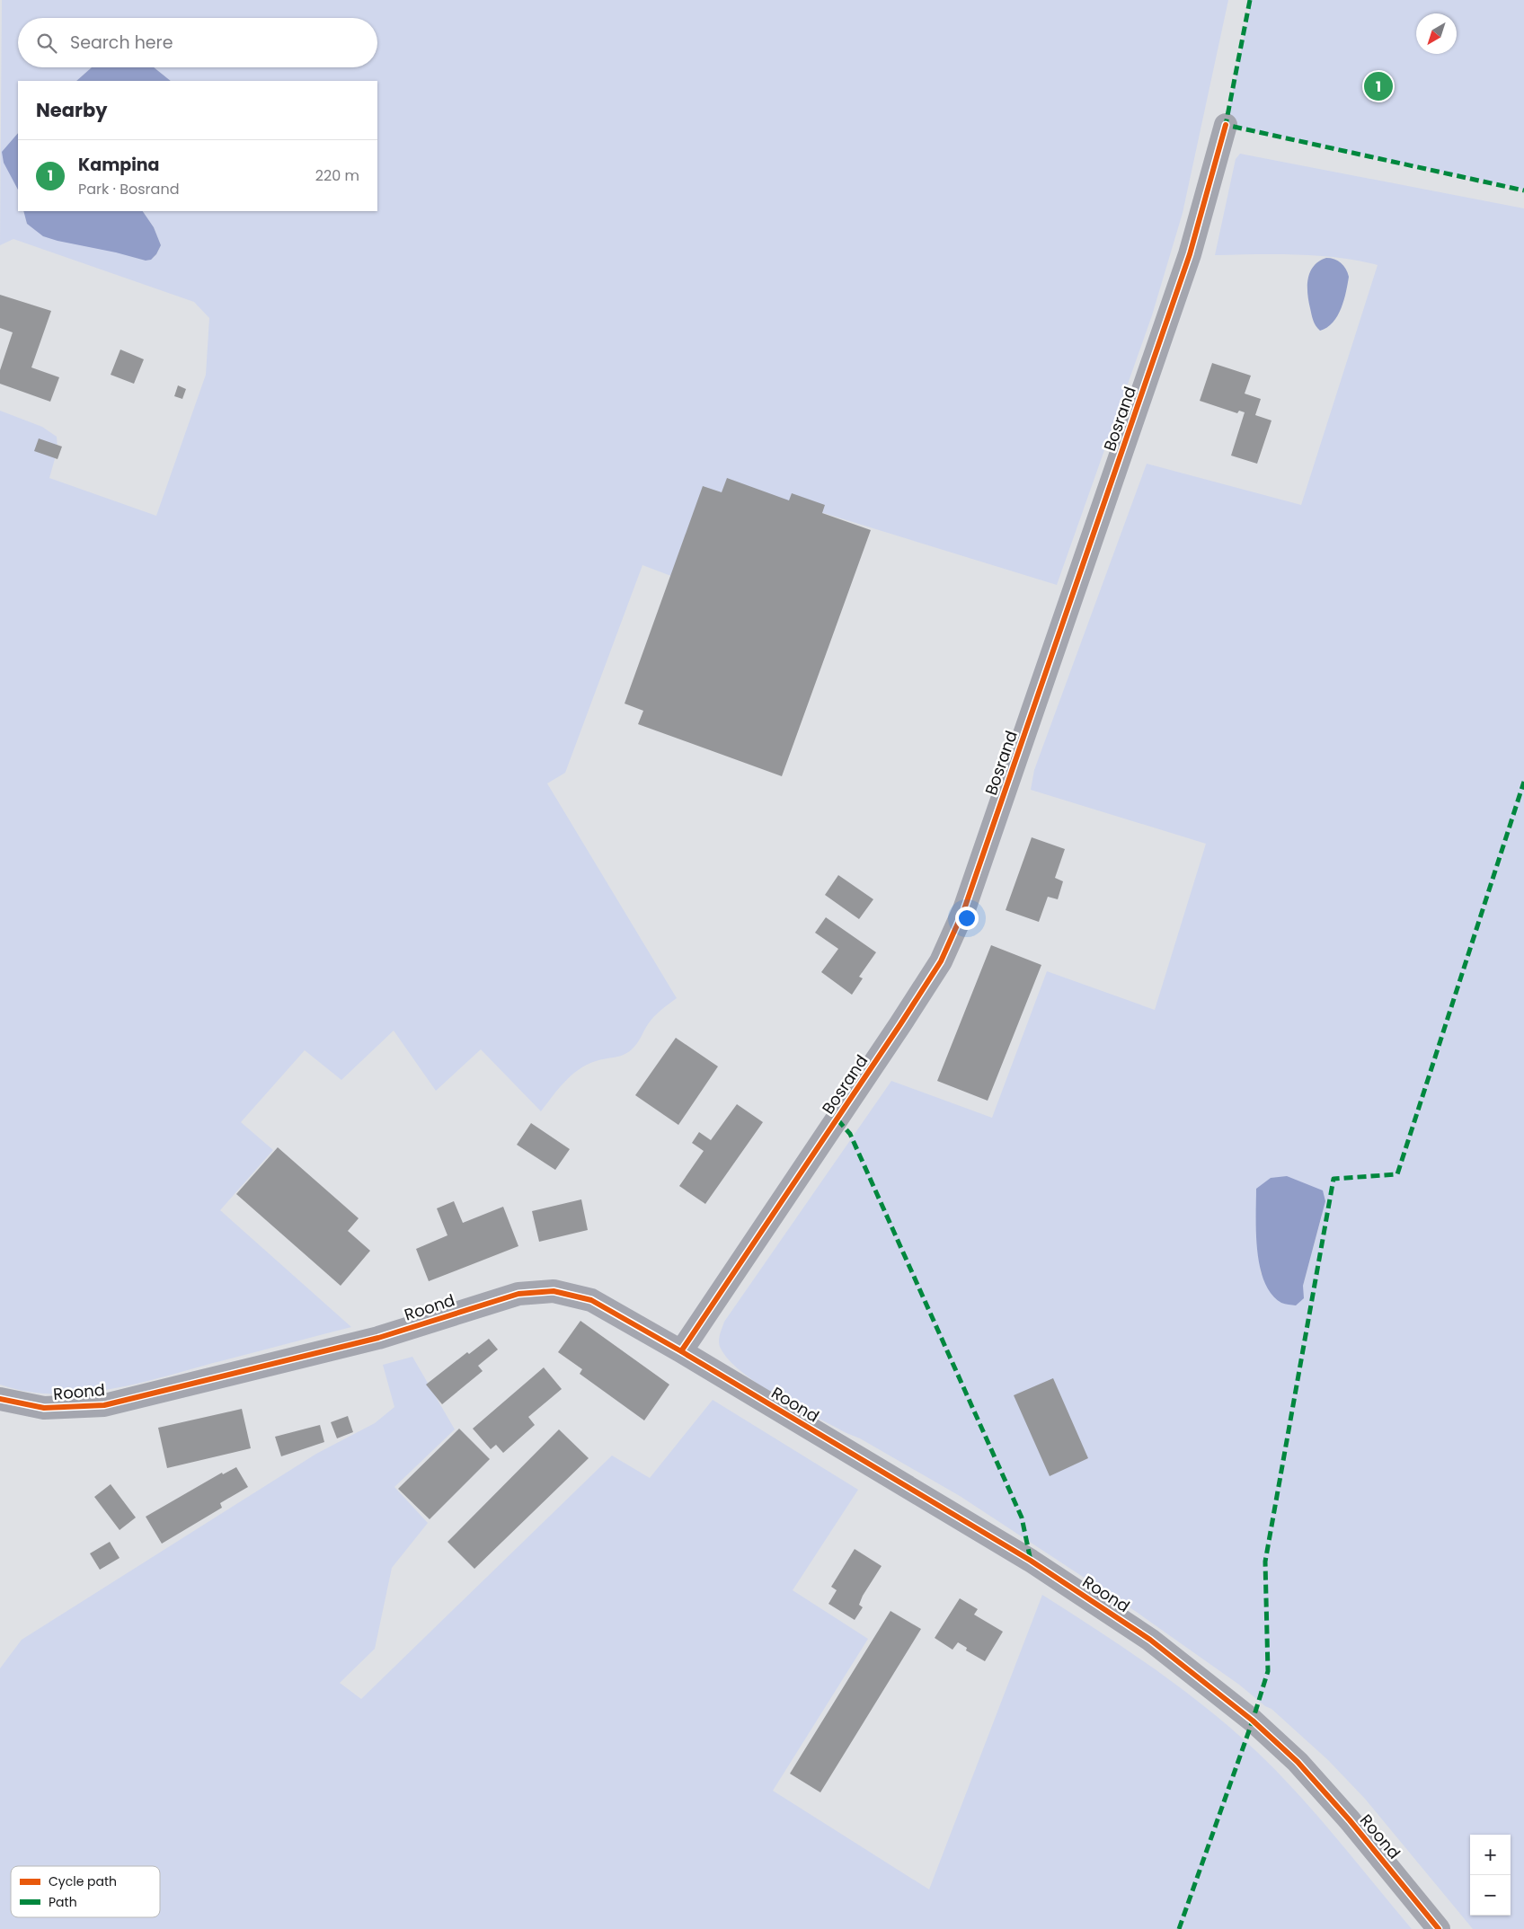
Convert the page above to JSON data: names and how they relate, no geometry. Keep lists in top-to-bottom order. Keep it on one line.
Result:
{"streets":{"street":["Bosrand","Roond"]},"crossings":[["Bosrand","Roond"]],"legend":["Cycle path","Path"],"north":"bottom left","page":{"search":"Search here","pins":"1","heading":"Nearby","list":[{"mark":"1","name":"Kampina","note":"Park · Bosrand","value":"220 m"}],"map_buttons":["+","−"]}}
